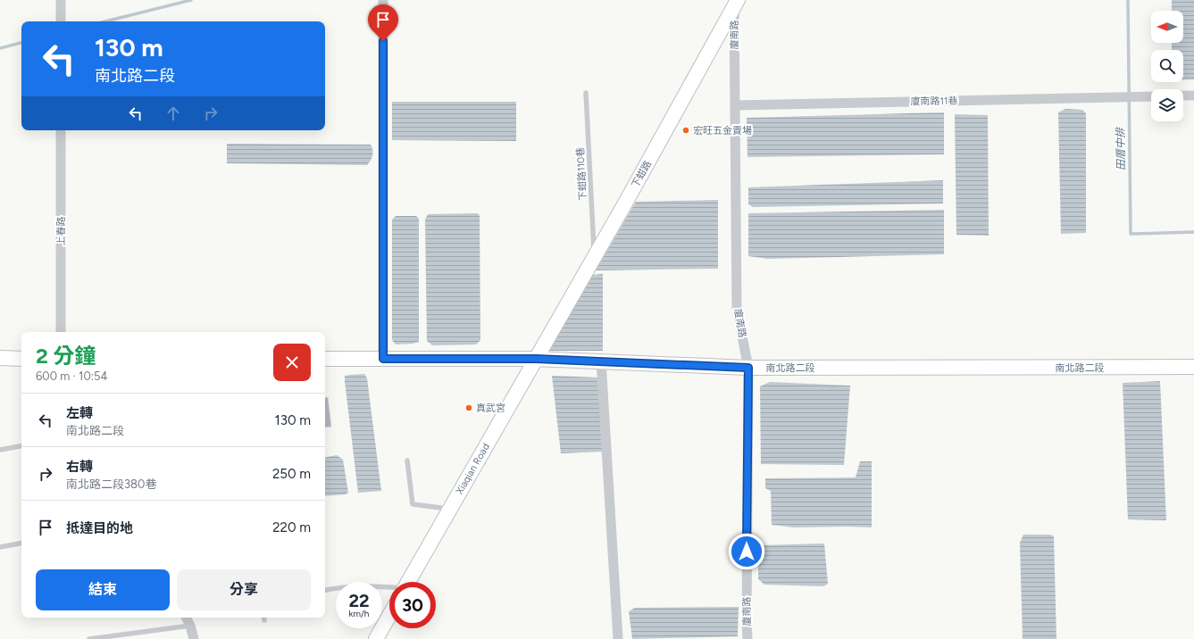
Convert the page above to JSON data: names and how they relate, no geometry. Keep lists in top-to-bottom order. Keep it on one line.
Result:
{"streets":{"street":["廈南路","廈南路11巷","下蚶路","上春路","南北路二段","Xiaqian Road"],"lane":["下蚶路110巷"]},"crossings":[["廈南路","廈南路11巷"],["廈南路","下蚶路"],["廈南路","南北路二段"],["下蚶路110巷","下蚶路"],["下蚶路","南北路二段"],["下蚶路","Xiaqian Road"],["南北路二段","Xiaqian Road"]],"water":["田厝中排"],"places":["宏旺五金賣場","真武宮"],"north":"left","page":{"turn":["130 m","南北路二段"],"heading":["2 分鐘","600 m · 10:54"],"list":[{"name":"左轉","note":"南北路二段","value":"130 m"},{"name":"右轉","note":"南北路二段380巷","value":"250 m"},{"name":"抵達目的地","value":"220 m"}],"buttons":["結束","分享"],"speed":"22 km/h","limit":"30"}}
